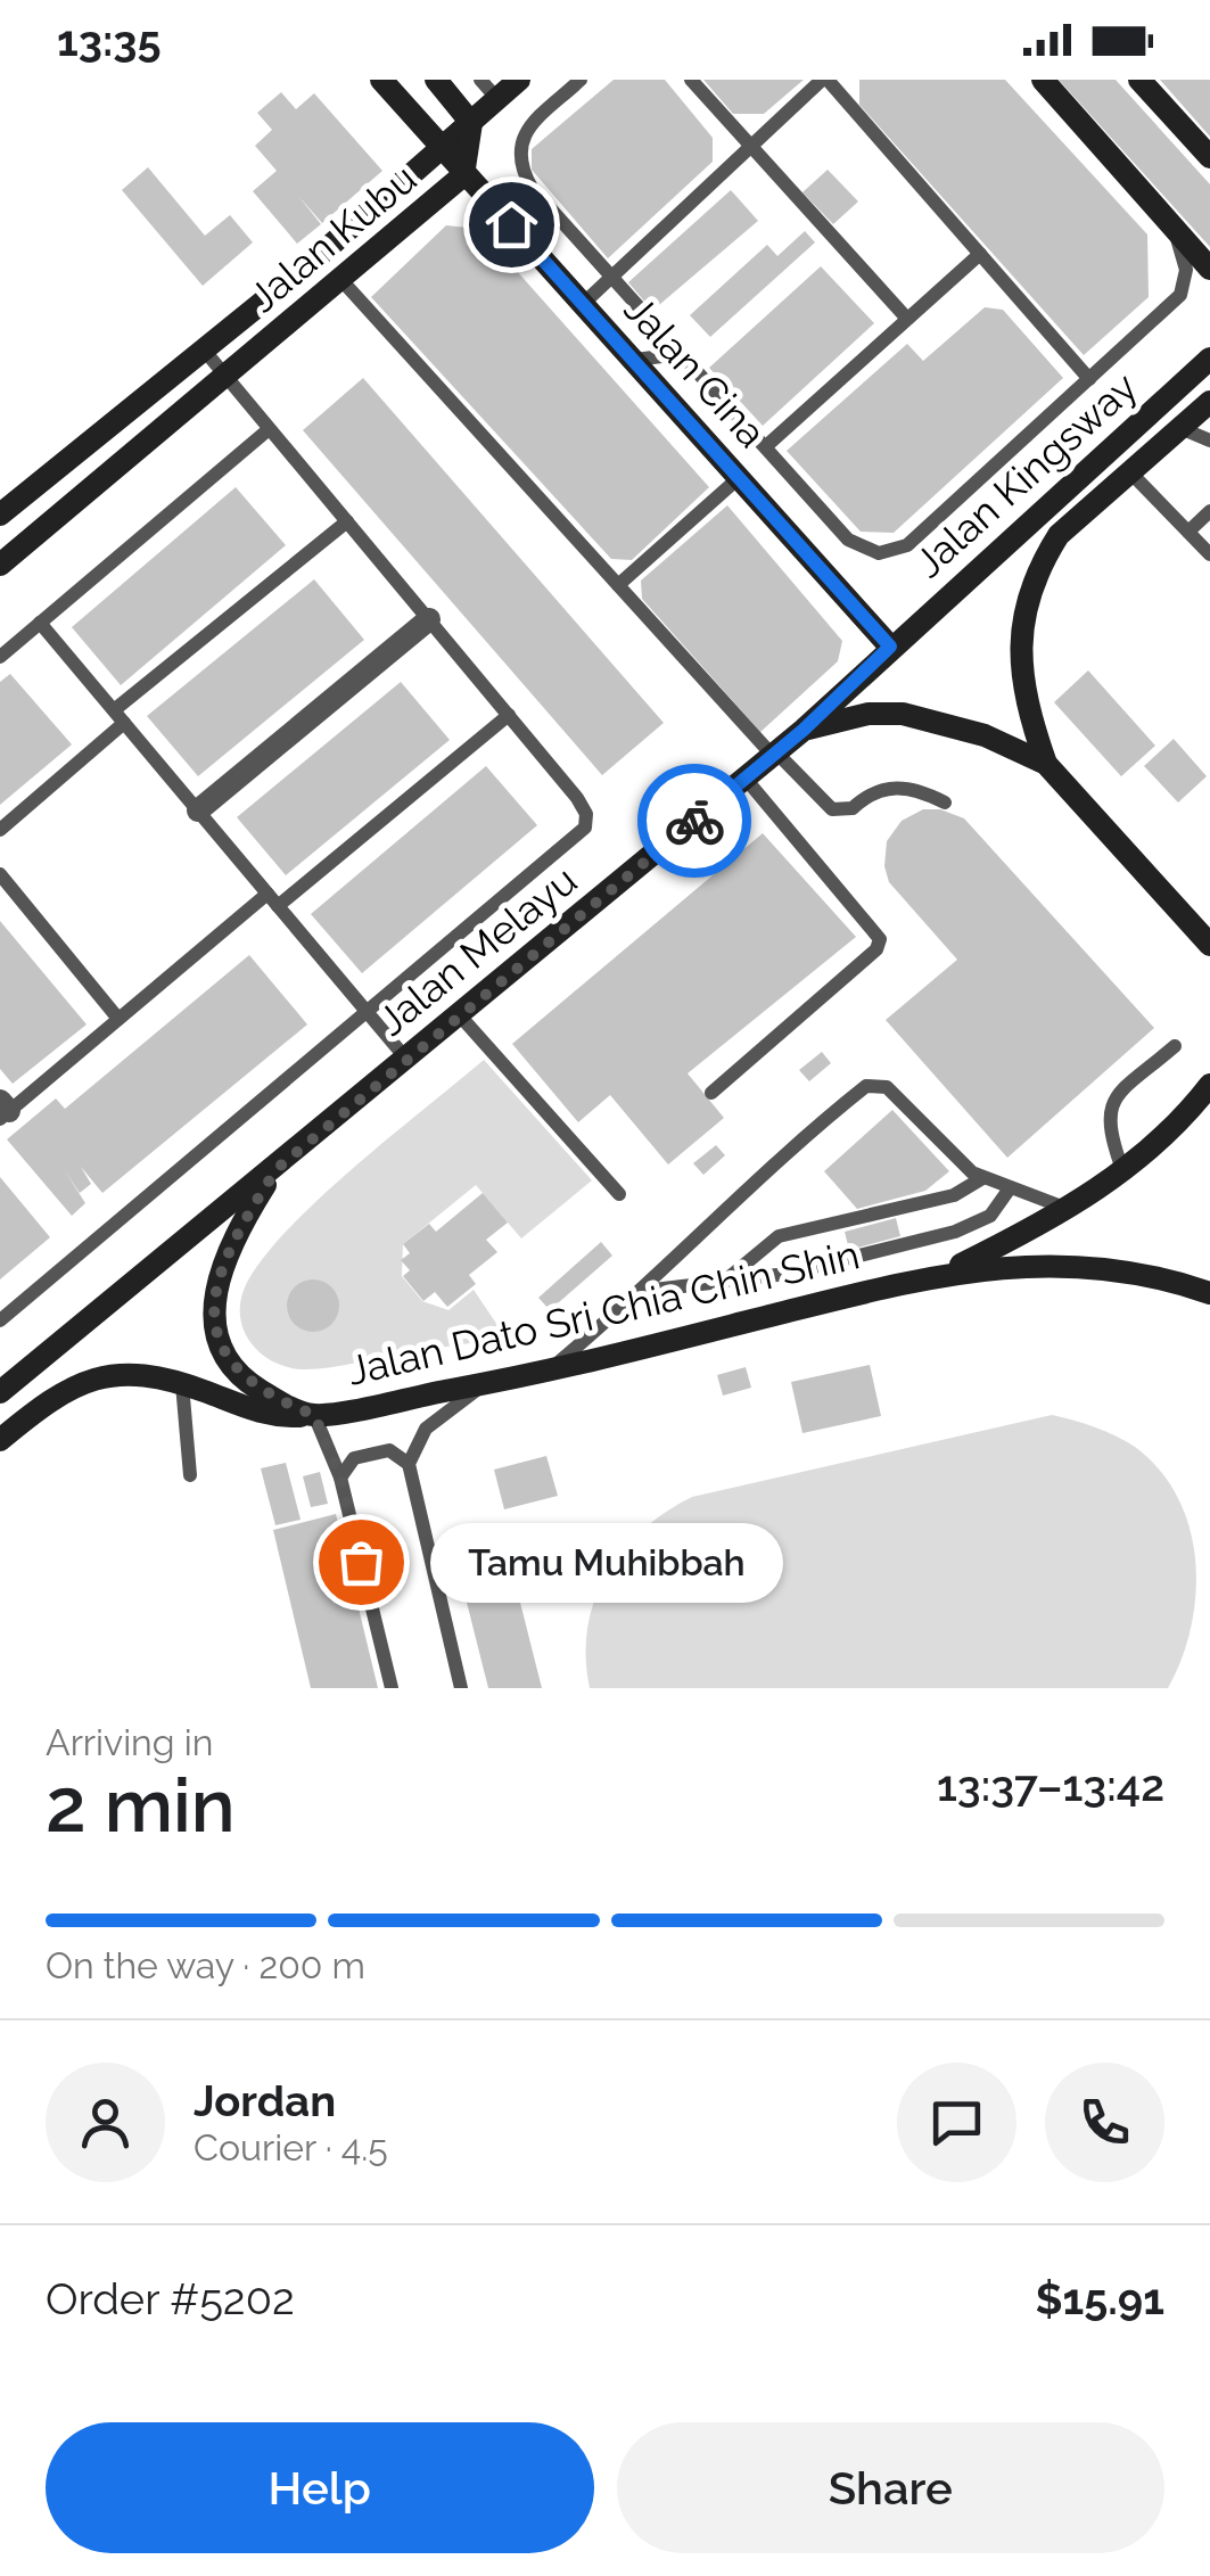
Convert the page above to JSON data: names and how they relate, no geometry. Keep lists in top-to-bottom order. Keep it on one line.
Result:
{"streets":{"main road":["Jalan Kubu","Jalan Cina","Jalan Kingsway","Jalan Melayu","Jalan Dato Sri Chia Chin Shin"]},"crossings":[["Jalan Kubu","Jalan Cina"],["Jalan Cina","Jalan Kingsway"],["Jalan Cina","Jalan Melayu"],["Jalan Kingsway","Jalan Melayu"],["Jalan Melayu","Jalan Dato Sri Chia Chin Shin"]],"places":["Tamu Muhibbah"],"page":{"status":"13:35","bubble":"Tamu Muhibbah","heading":["2 min","Arriving in","13:37–13:42"],"panel":["Jordan","Courier · 4.5","Order #5202","$15.91"],"bar":"On the way · 200 m","buttons":["Help","Share"]}}
